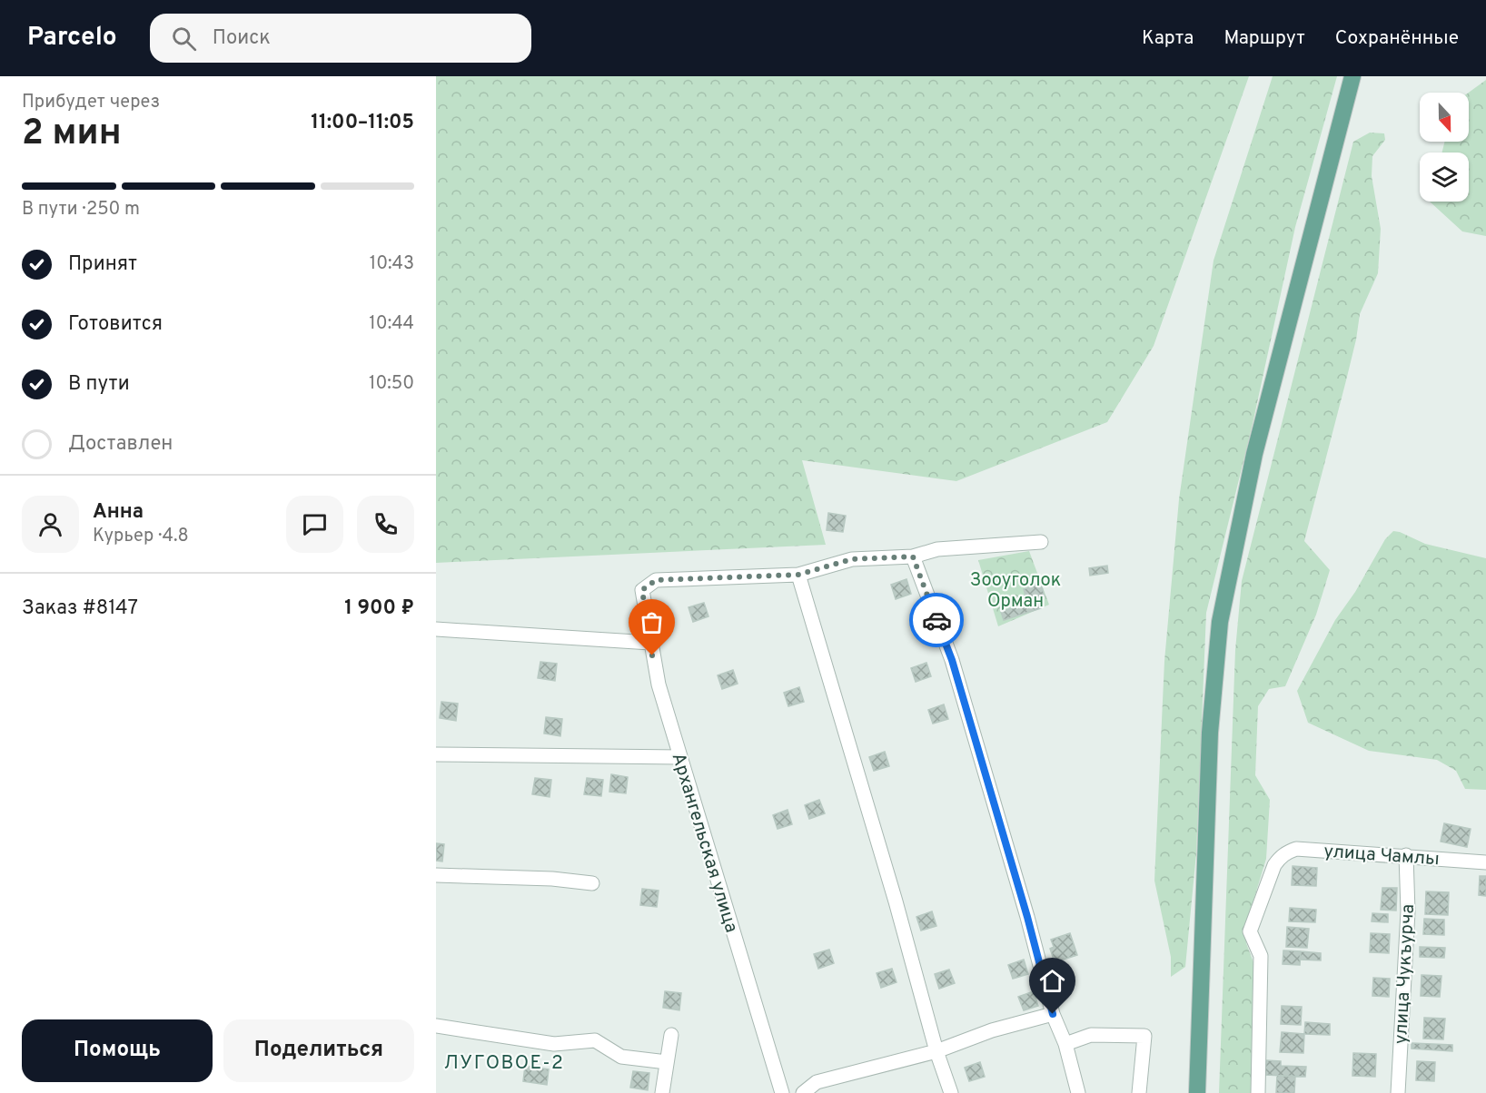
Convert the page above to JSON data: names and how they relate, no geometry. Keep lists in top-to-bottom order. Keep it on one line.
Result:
{"streets":{"street":["Архангельская улица","улица Чамлы","улица Чукъурча"]},"crossings":[["улица Чамлы","улица Чукъурча"]],"districts":["ЛУГОВОЕ-2"],"parks":["Зооуголок Орман"],"north":"bottom","page":{"header":"Parcelo","search":"Поиск","nav":["Карта","Маршрут","Сохранённые"],"heading":["2 мин","Прибудет через","11:00–11:05"],"panel":["Анна","Курьер · 4.8","Заказ #8147","1 900 ₽"],"bar":"В пути · 250 m","list":[["Принят","10:43"],["Готовится","10:44"],["В пути","10:50"],"Доставлен"],"buttons":["Помощь","Поделиться"]}}
